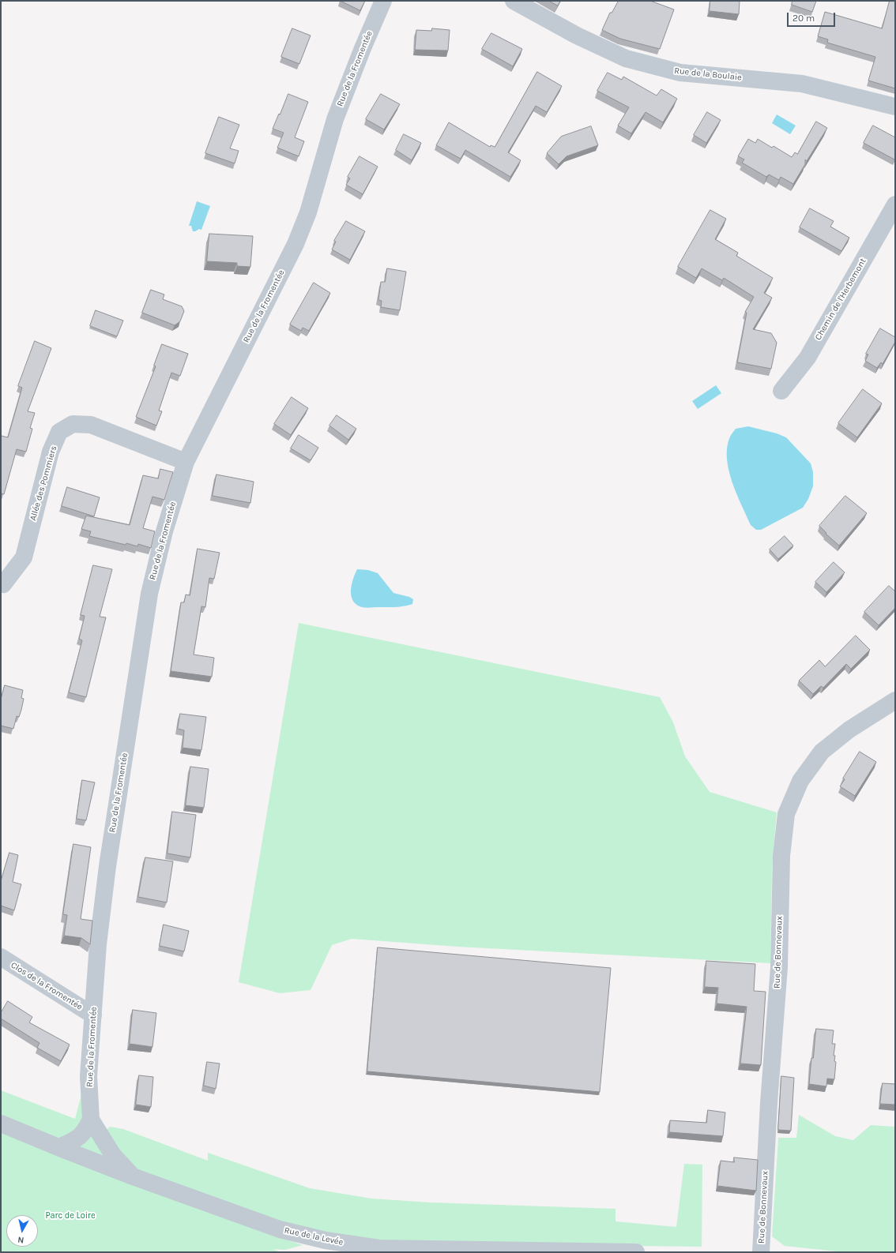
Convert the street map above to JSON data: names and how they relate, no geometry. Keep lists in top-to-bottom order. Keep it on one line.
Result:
{"streets":{"street":["Rue de la Fromentée","Rue de la Boulaie","Chemin de l'Herbemont","Allée des Pommiers","Rue de Bonnevaux","Clos de la Fromentée","Rue de la Levée"]},"crossings":[["Rue de la Fromentée","Allée des Pommiers"],["Rue de la Fromentée","Clos de la Fromentée"],["Rue de la Fromentée","Rue de la Levée"]],"parks":["Parc de Loire"],"scale_bar":"20 m","north":"bottom"}
